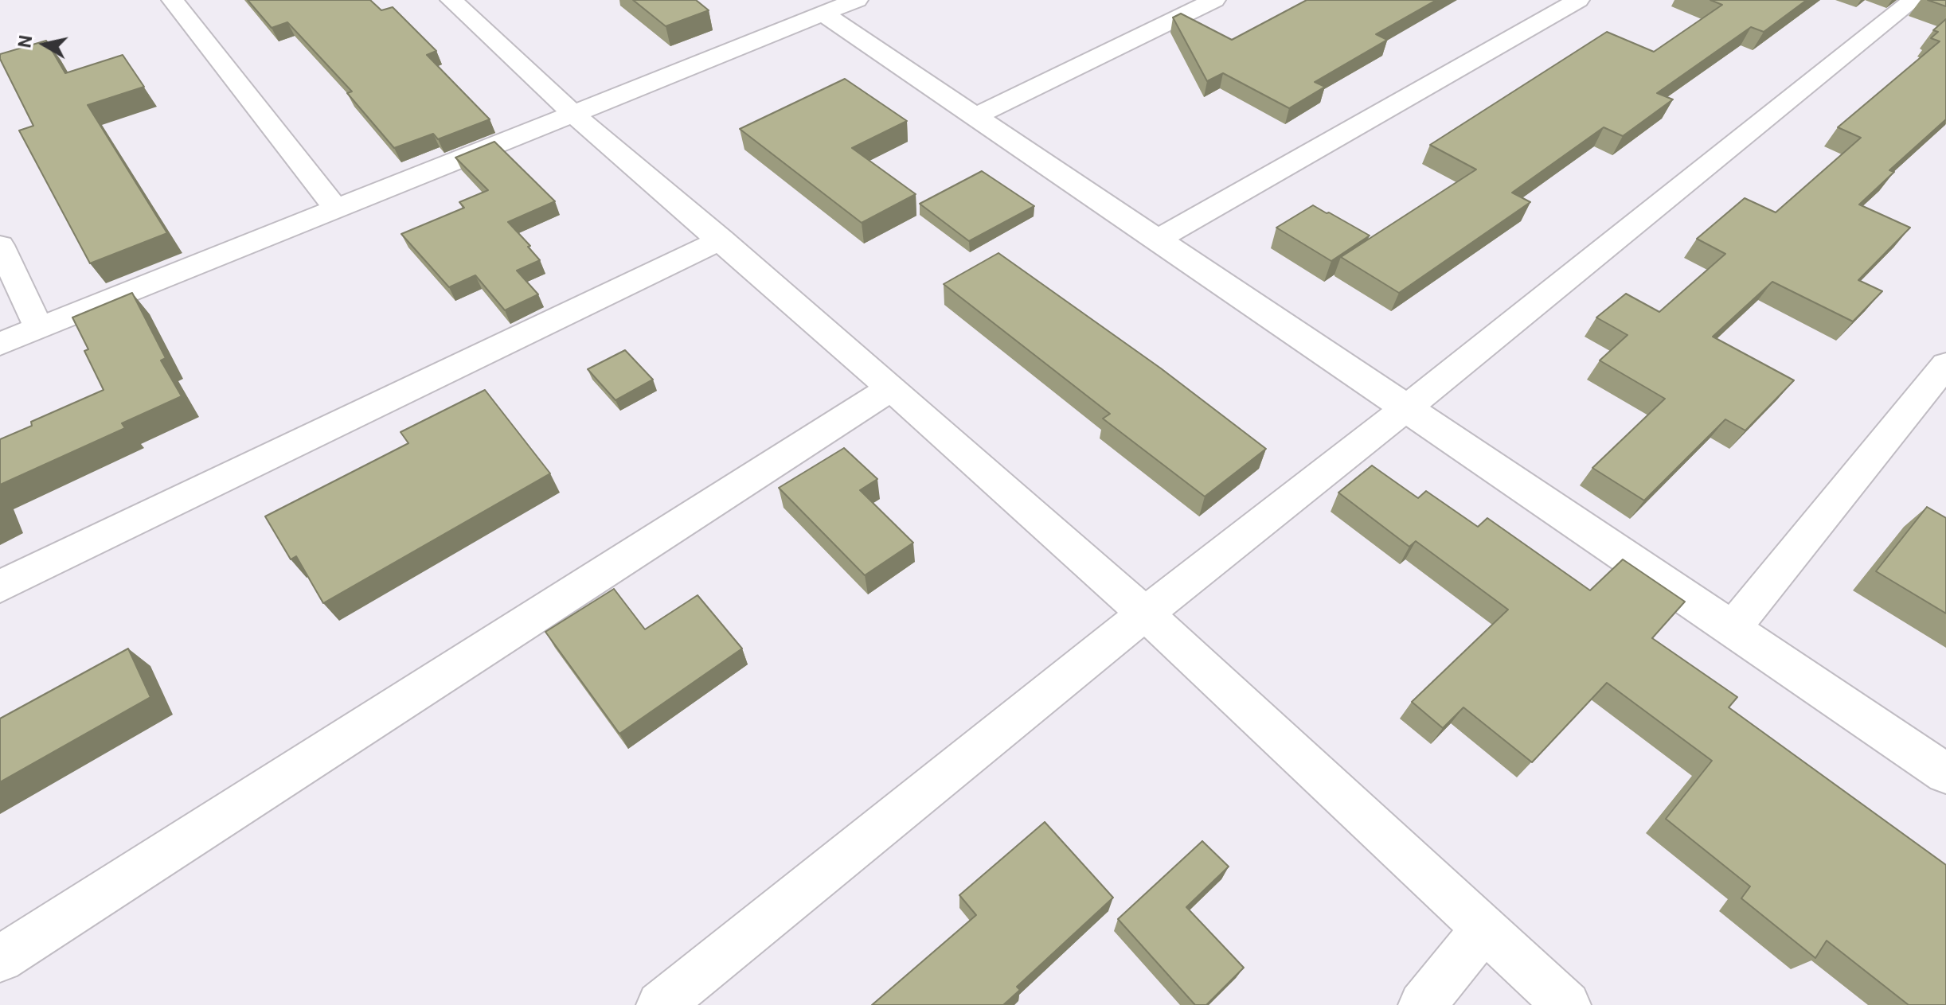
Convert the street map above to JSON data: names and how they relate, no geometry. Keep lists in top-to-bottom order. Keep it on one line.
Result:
{"north":"left"}
